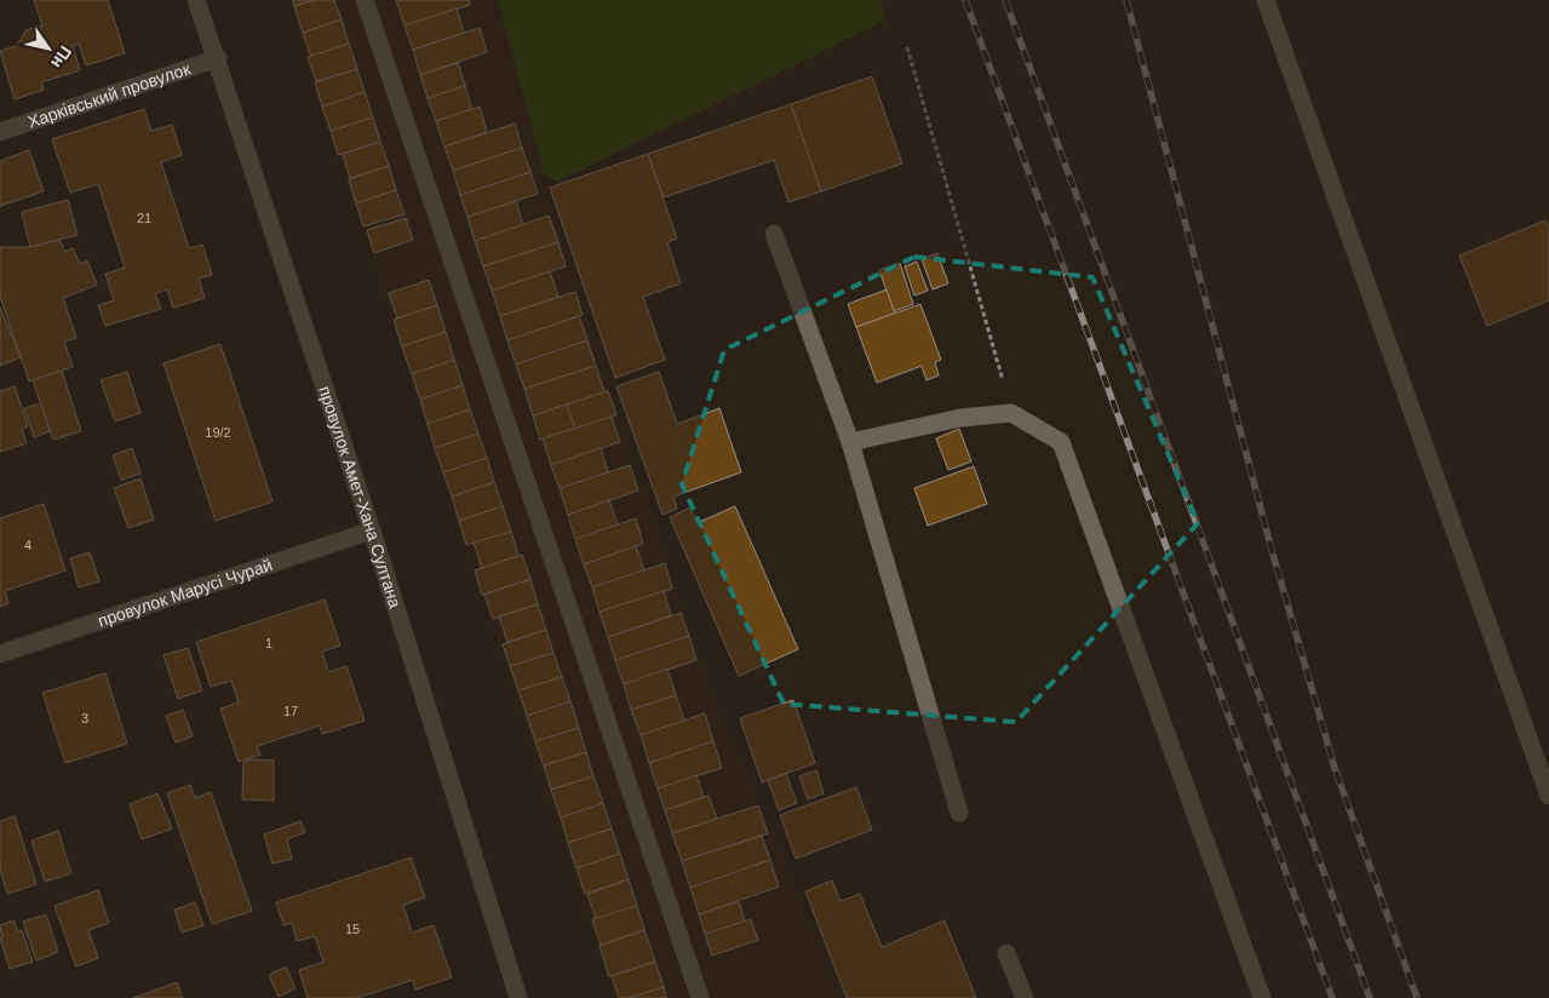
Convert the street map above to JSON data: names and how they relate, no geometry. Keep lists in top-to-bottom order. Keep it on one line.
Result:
{"streets":{"street":["Харківський провулок","провулок Амет-Хана Султана","провулок Марусі Чурай"]},"crossings":[["Харківський провулок","провулок Амет-Хана Султана"],["провулок Амет-Хана Султана","провулок Марусі Чурай"]],"house_numbers":["21","19/2","4","1","17","3","15"],"north":"bottom right"}
